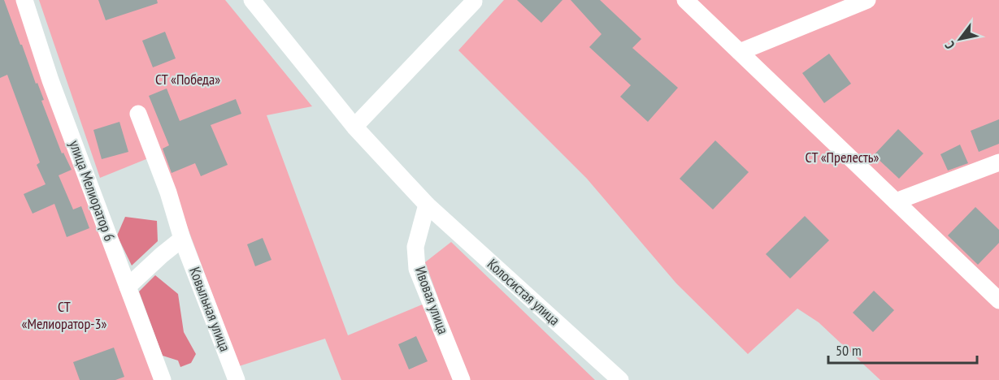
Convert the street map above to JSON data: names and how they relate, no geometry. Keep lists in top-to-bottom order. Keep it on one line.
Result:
{"streets":{"street":["улица Мелиоратор 6","Колосистая улица","Ивовая улица","Ковыльная улица"]},"crossings":[["Колосистая улица","Ивовая улица"]],"parks":["СТ «Победа»","СТ «Прелесть»","СТ «Мелиоратор-3»"],"scale_bar":"50 m","north":"bottom left"}
